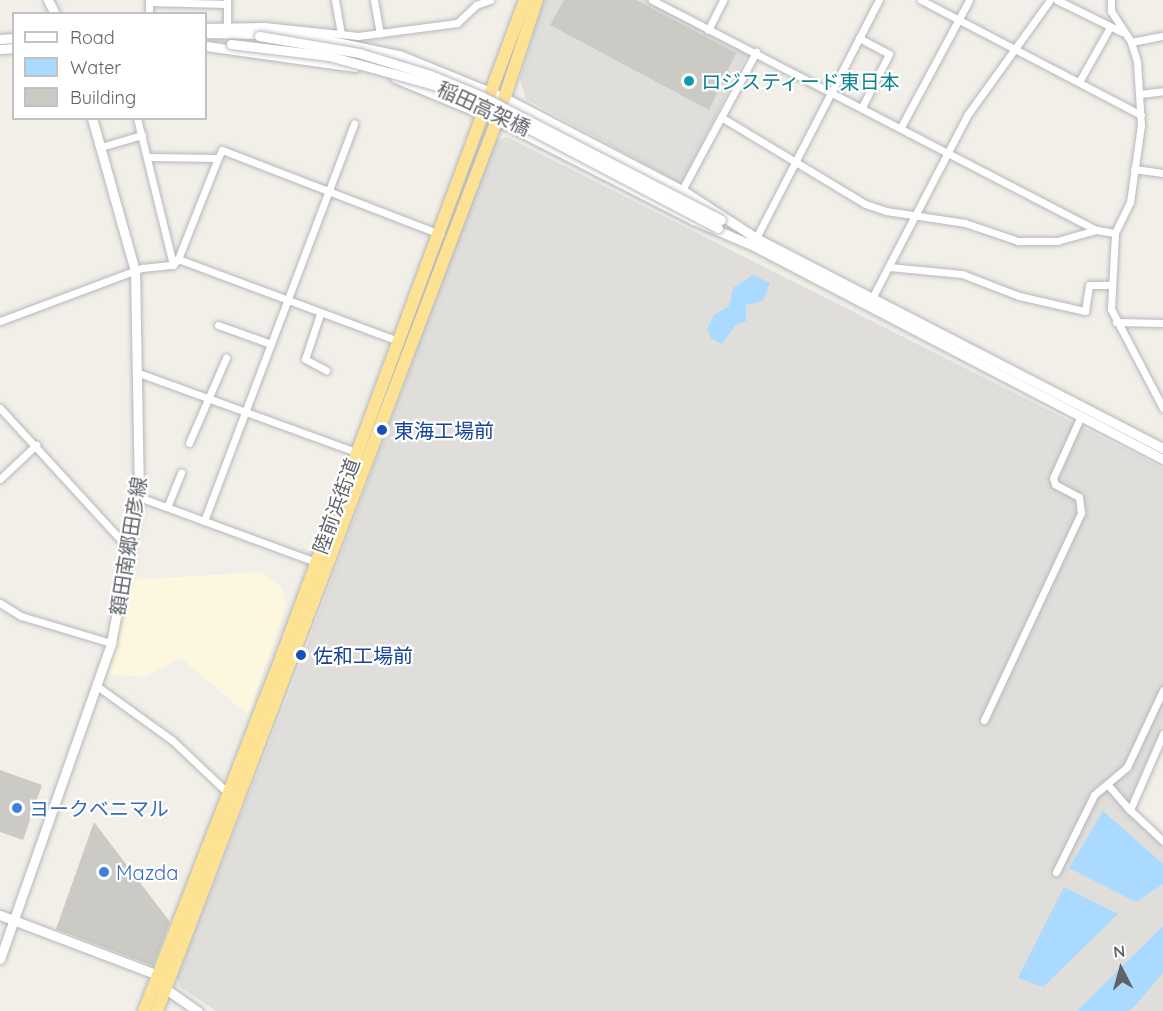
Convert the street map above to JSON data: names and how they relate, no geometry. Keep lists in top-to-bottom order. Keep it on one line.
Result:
{"streets":{"highway":["陸前浜街道"],"street":["稲田高架橋","額田南郷田彦線"]},"places":["ロジスティード東日本","東海工場前","佐和工場前","ヨークベニマル","Mazda"],"legend":["Road","Water","Building"],"north":"top"}
